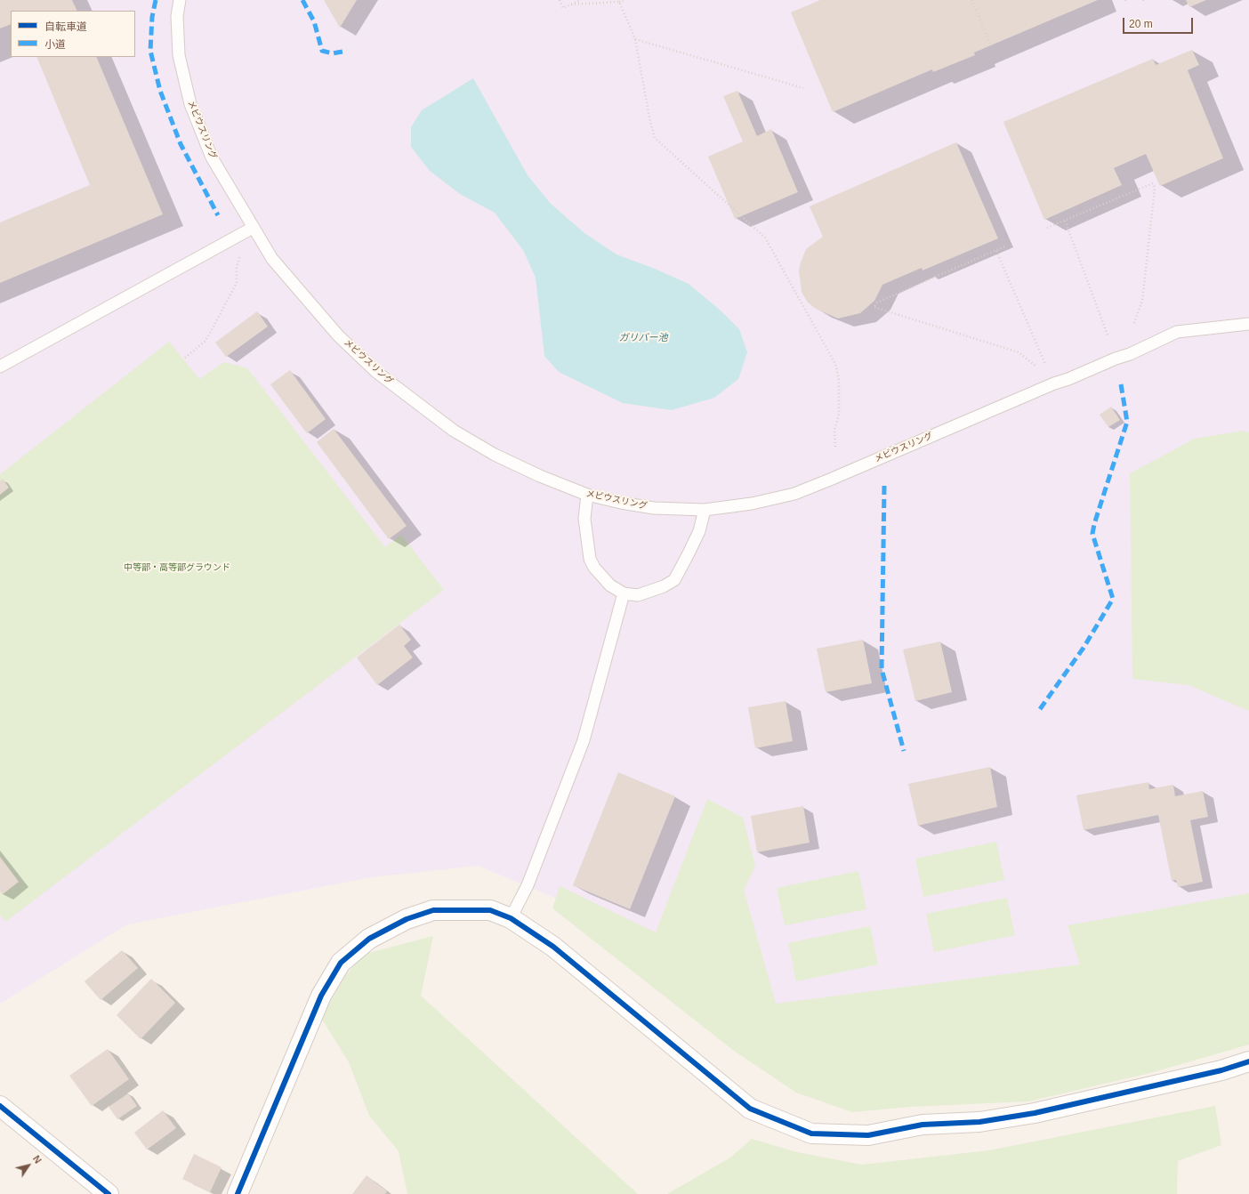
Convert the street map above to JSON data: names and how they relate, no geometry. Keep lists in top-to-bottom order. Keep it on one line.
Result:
{"streets":{"lane":["メビウスリング"]},"water":["ガリバー池"],"parks":["中等部・高等部グラウンド"],"legend":["自転車道","小道"],"scale_bar":"20 m","north":"top right"}
